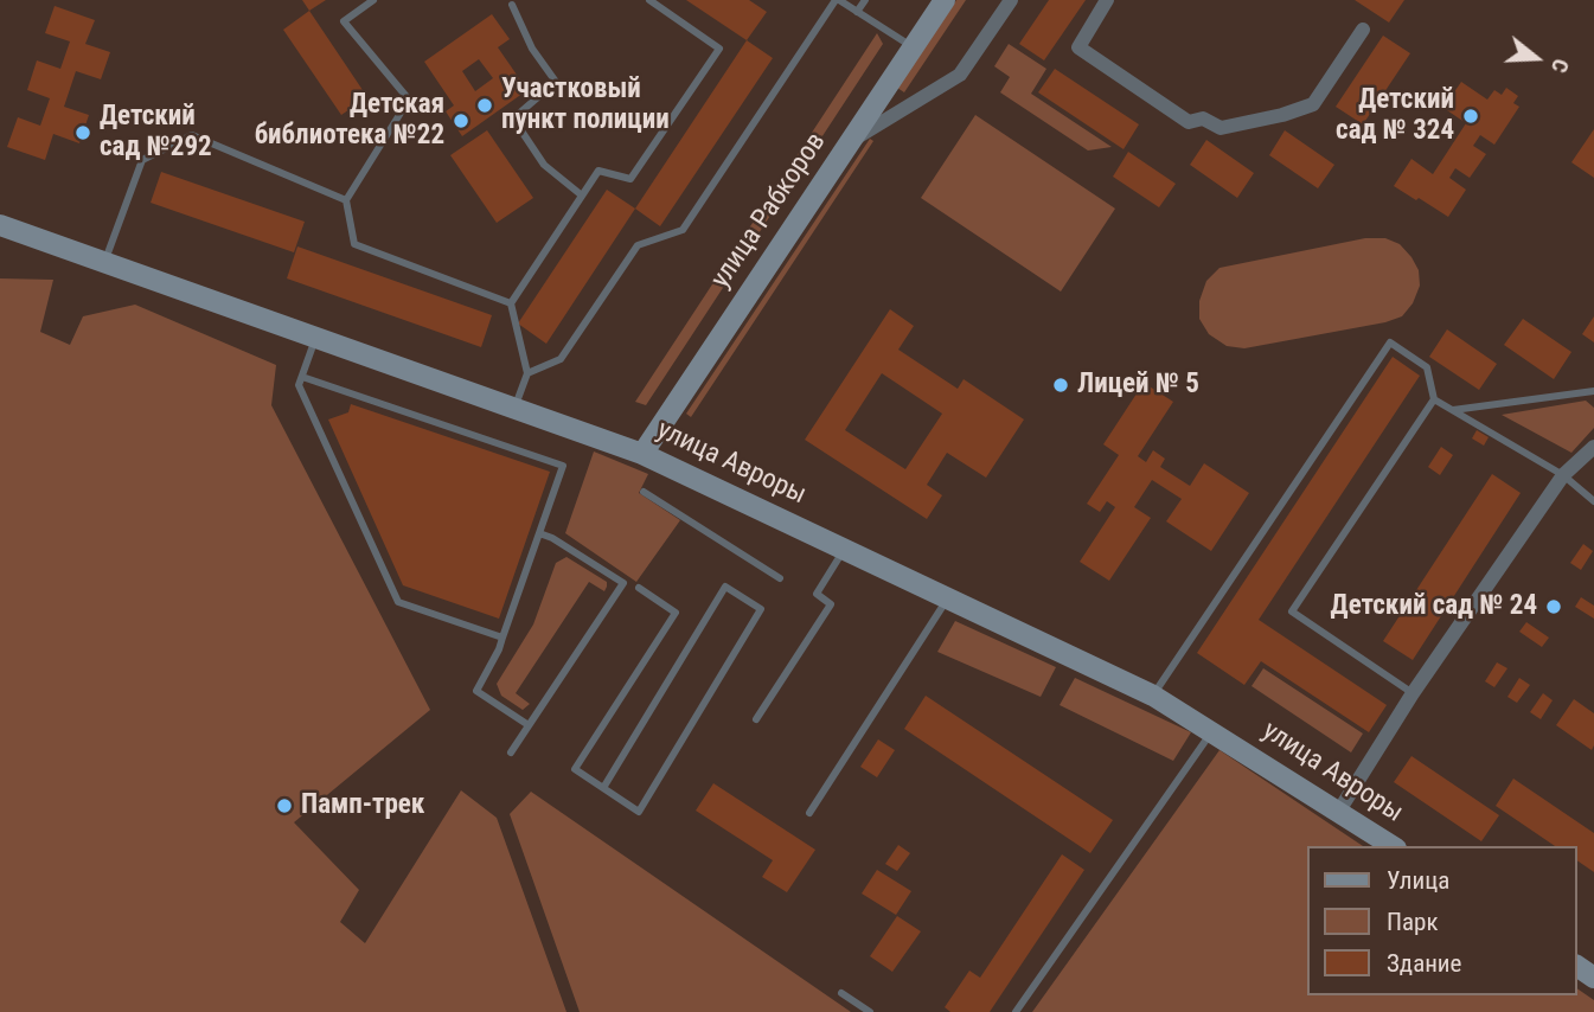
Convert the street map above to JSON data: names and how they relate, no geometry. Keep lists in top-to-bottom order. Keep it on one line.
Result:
{"streets":{"street":["улица Рабкоров","улица Авроры"]},"crossings":[["улица Рабкоров","улица Авроры"]],"places":["Участковый пункт полиции","Детский сад № 324","Детская библиотека №22","Детский сад №292","Лицей № 5","Детский сад № 24","Памп-трек"],"legend":["Улица","Парк","Здание"],"north":"right"}
